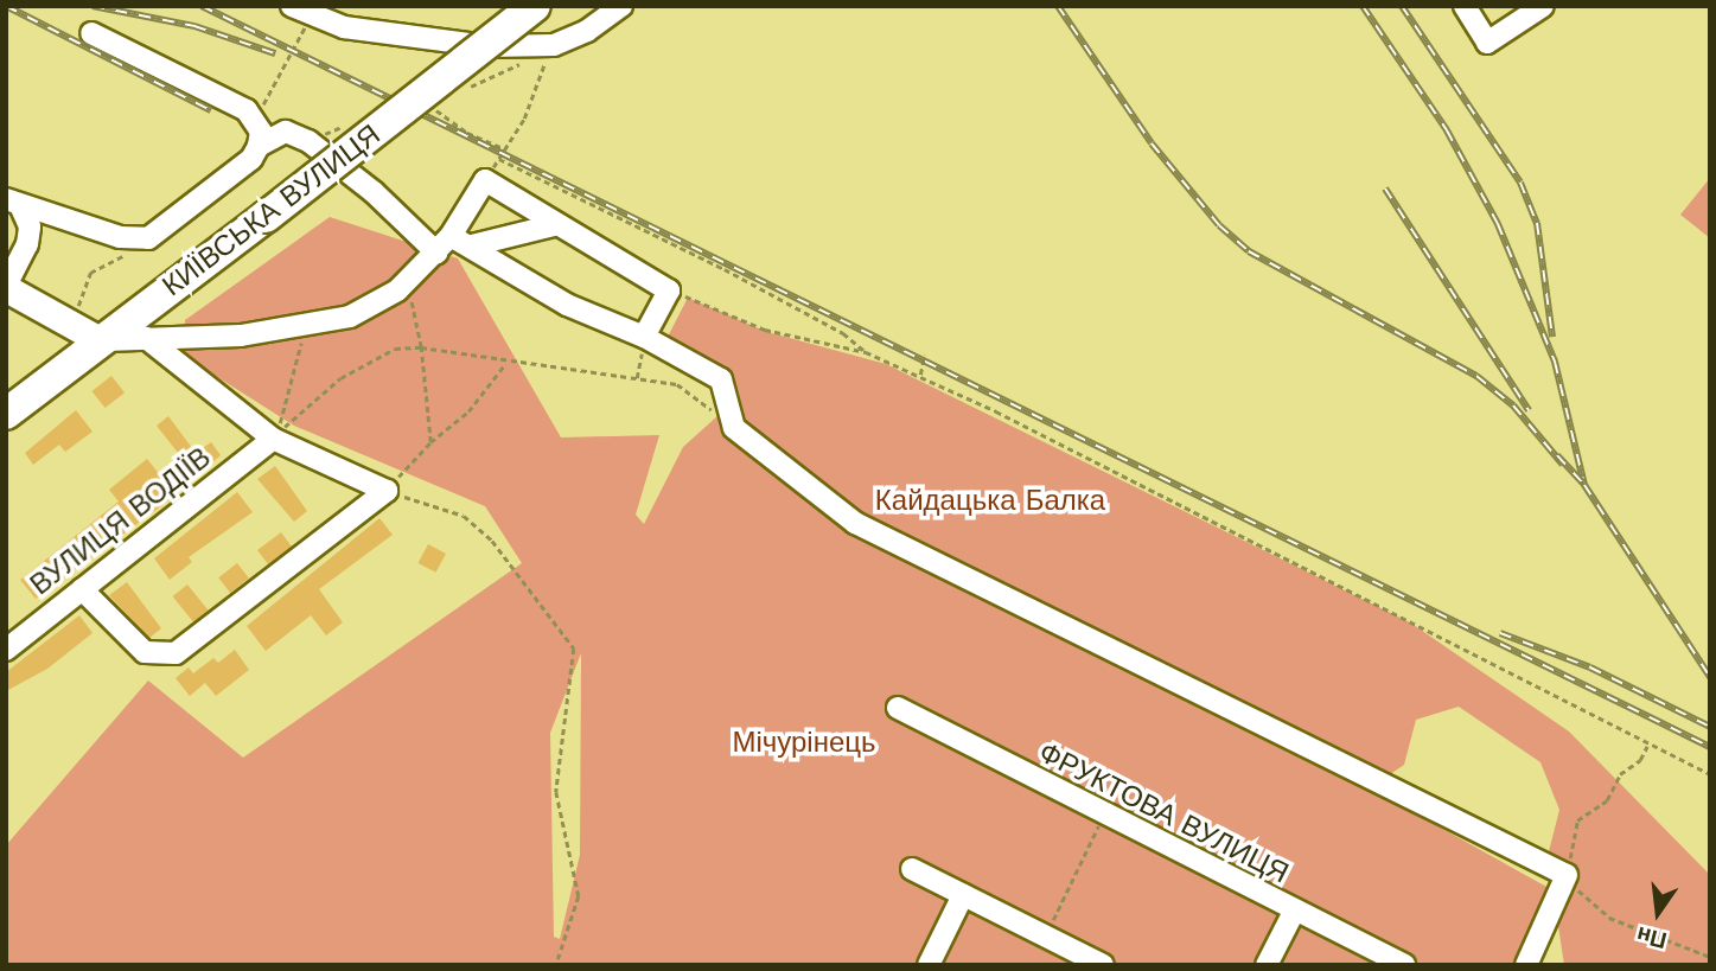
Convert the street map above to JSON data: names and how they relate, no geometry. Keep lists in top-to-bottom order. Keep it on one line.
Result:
{"streets":{"highway":["КИЇВСЬКА ВУЛИЦЯ"],"street":["ВУЛИЦЯ ВОДІЇВ","ФРУКТОВА ВУЛИЦЯ"]},"parks":["Кайдацька Балка","Мічурінець"],"north":"bottom"}
